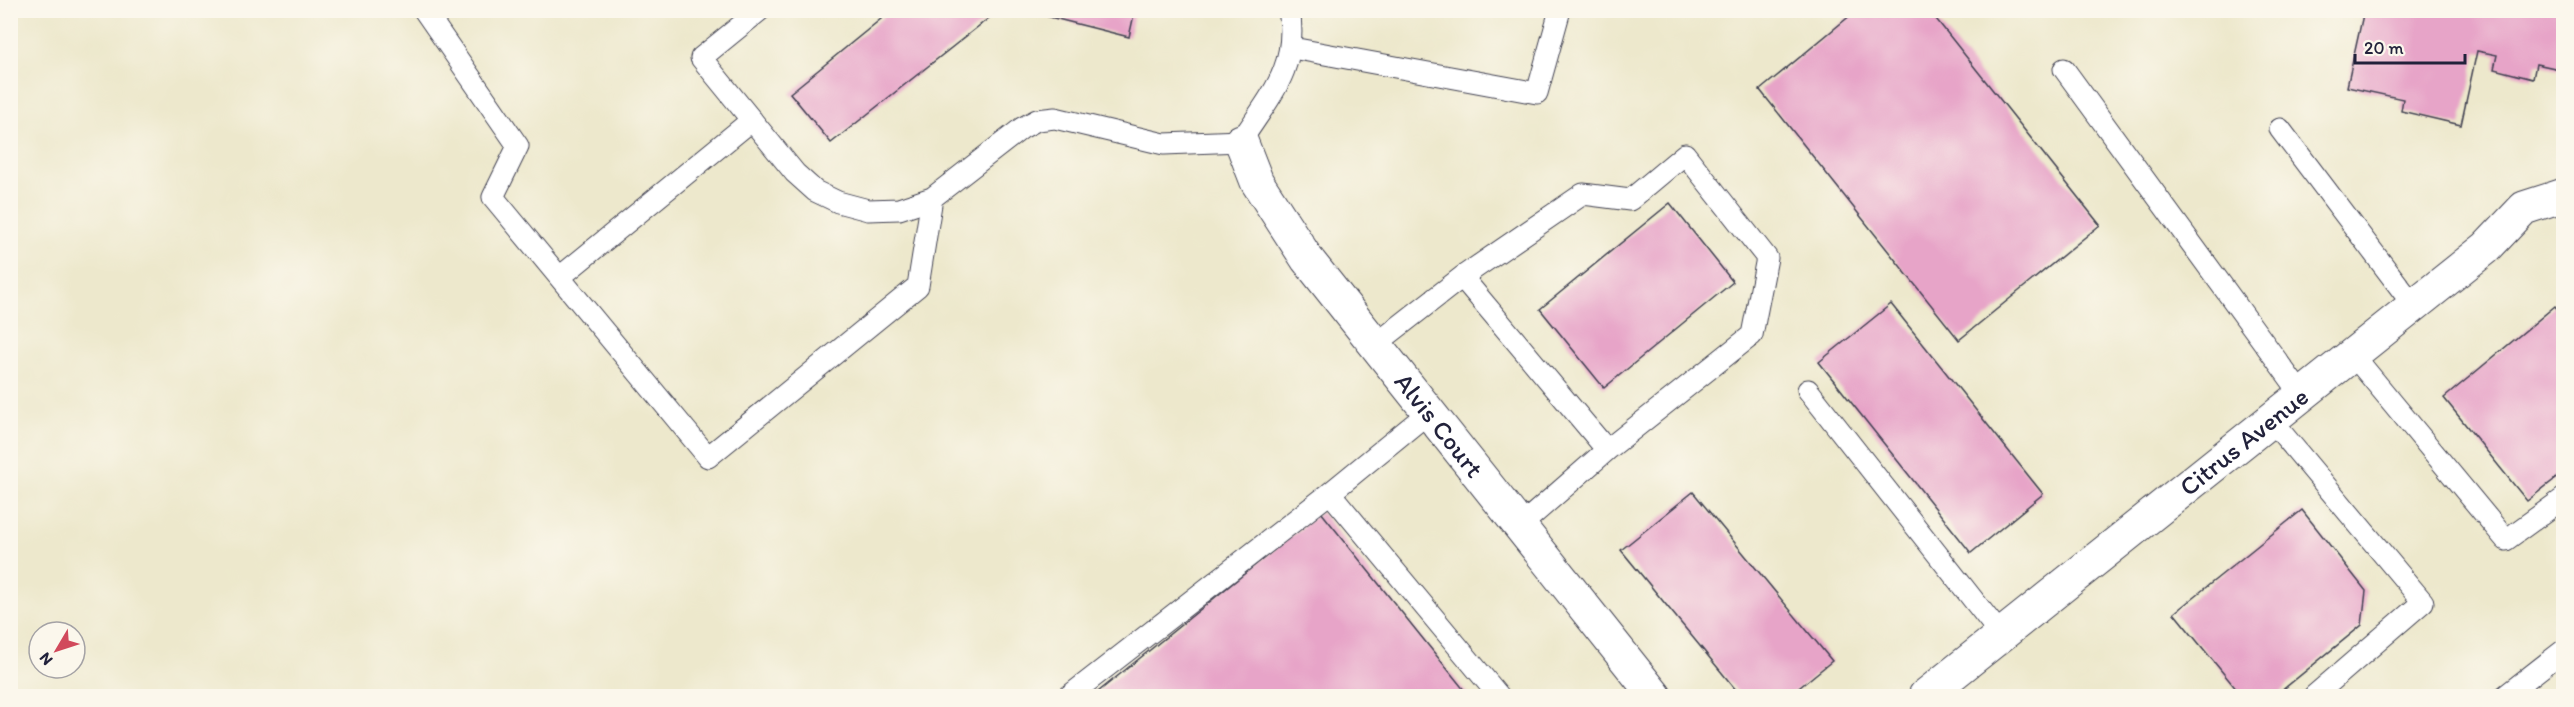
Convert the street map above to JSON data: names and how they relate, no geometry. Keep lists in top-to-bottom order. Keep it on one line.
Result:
{"streets":{"street":["Alvis Court","Citrus Avenue"]},"scale_bar":"20 m","north":"bottom left"}
